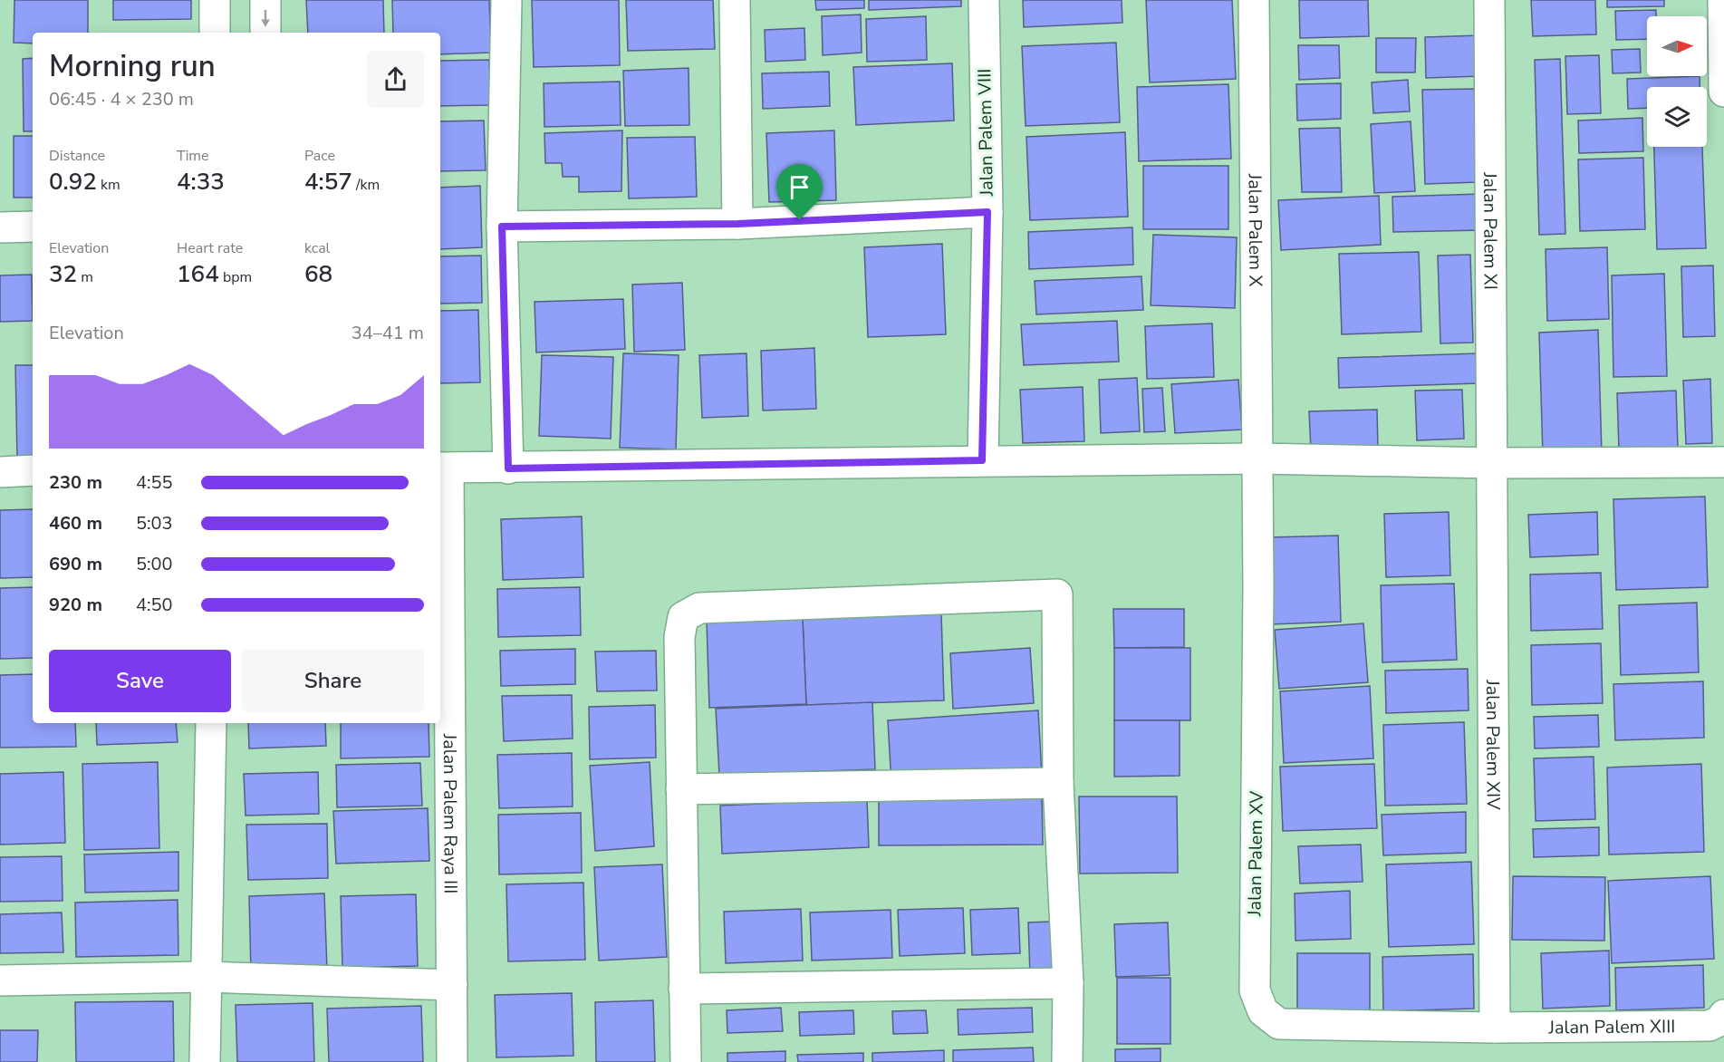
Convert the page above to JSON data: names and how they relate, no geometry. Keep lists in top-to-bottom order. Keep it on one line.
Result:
{"streets":{"street":["Jalan Palem VIII","Jalan Palem X","Jalan Palem XI","Jalan Palem XIV","Jalan Palem Raya III","Jalan Palem XV","Jalan Palem XIII"]},"crossings":[["Jalan Palem X","Jalan Palem XV"],["Jalan Palem XI","Jalan Palem XIV"],["Jalan Palem XIV","Jalan Palem XV"],["Jalan Palem XIV","Jalan Palem XIII"],["Jalan Palem XV","Jalan Palem XIII"]],"north":"right","page":{"heading":["Morning run","06:45 · 4 × 230 m"],"stats":[["Distance","0.92 km"],["Time","4:33"],["Pace","4:57 /km"],["Elevation","32 m"],["Heart rate","164 bpm"],["kcal","68"]],"chart":["Elevation","34–41 m"],"list":[{"name":"230 m","note":"4:55"},{"name":"460 m","note":"5:03"},{"name":"690 m","note":"5:00"},{"name":"920 m","note":"4:50"}],"buttons":["Save","Share"]}}
